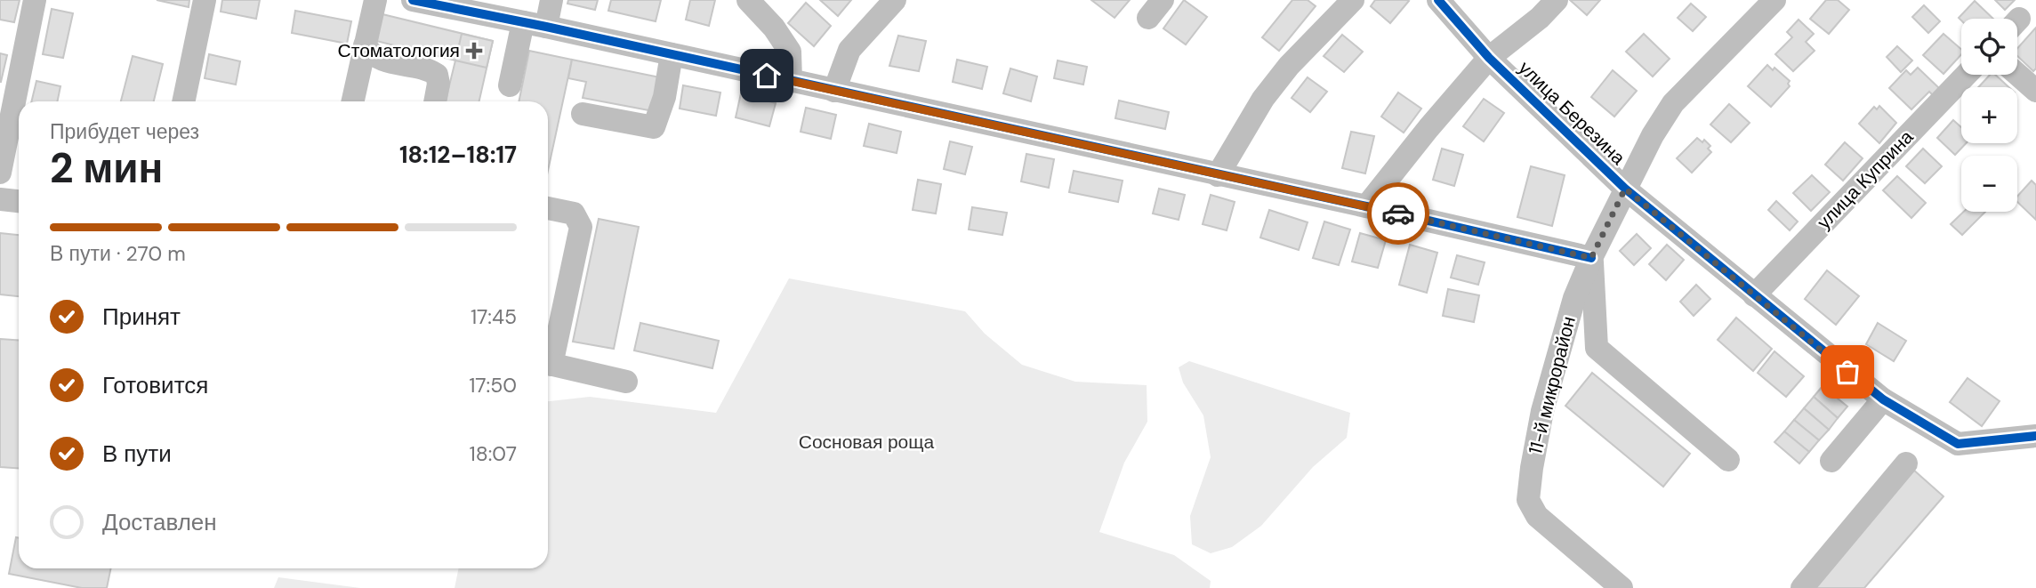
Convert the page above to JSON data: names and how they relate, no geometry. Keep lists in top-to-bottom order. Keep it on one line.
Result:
{"streets":{"street":["улица Березина","улица Куприна","11-й микрорайон"]},"crossings":[["улица Березина","улица Куприна"],["улица Березина","11-й микрорайон"]],"parks":["Сосновая роща"],"places":{"health":["Стоматология"]},"page":{"map_buttons":["+","−"],"heading":["2 мин","Прибудет через","18:12–18:17"],"bar":"В пути · 270 m","list":[["Принят","17:45"],["Готовится","17:50"],["В пути","18:07"],"Доставлен"]}}
